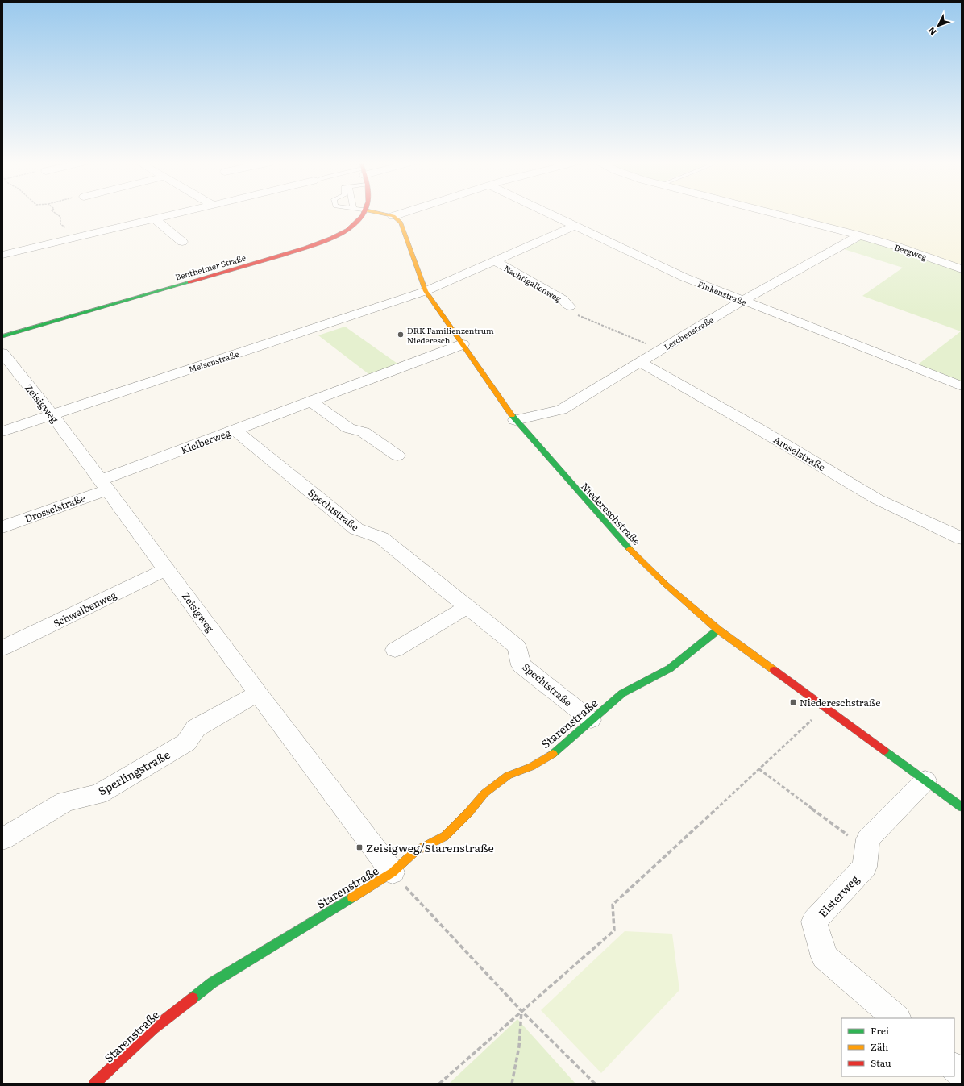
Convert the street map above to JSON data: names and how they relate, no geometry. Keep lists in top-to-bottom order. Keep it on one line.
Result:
{"streets":{"street":["Bergweg","Bentheimer Straße","Nachtigallenweg","Finkenstraße","Lerchenstraße","Meisenstraße","Zeisigweg","Kleiberweg","Amselstraße","Drosselstraße","Spechtstraße","Niedereschstraße","Schwalbenweg","Starenstraße","Sperlingstraße","Elsterweg"]},"crossings":[["Bergweg","Lerchenstraße"],["Nachtigallenweg","Finkenstraße"],["Nachtigallenweg","Meisenstraße"],["Nachtigallenweg","Niedereschstraße"],["Finkenstraße","Lerchenstraße"],["Lerchenstraße","Amselstraße"],["Lerchenstraße","Niedereschstraße"],["Meisenstraße","Zeisigweg"],["Meisenstraße","Niedereschstraße"],["Zeisigweg","Kleiberweg"],["Zeisigweg","Drosselstraße"],["Zeisigweg","Schwalbenweg"],["Zeisigweg","Starenstraße"],["Zeisigweg","Sperlingstraße"],["Kleiberweg","Drosselstraße"],["Kleiberweg","Spechtstraße"],["Kleiberweg","Niedereschstraße"],["Spechtstraße","Starenstraße"],["Niedereschstraße","Starenstraße"],["Niedereschstraße","Elsterweg"]],"places":{"other":["DRK Familienzentrum Niederesch"],"transit":["Niedereschstraße","Zeisigweg/Starenstraße"]},"legend":["Frei","Zäh","Stau"],"north":"bottom left"}
